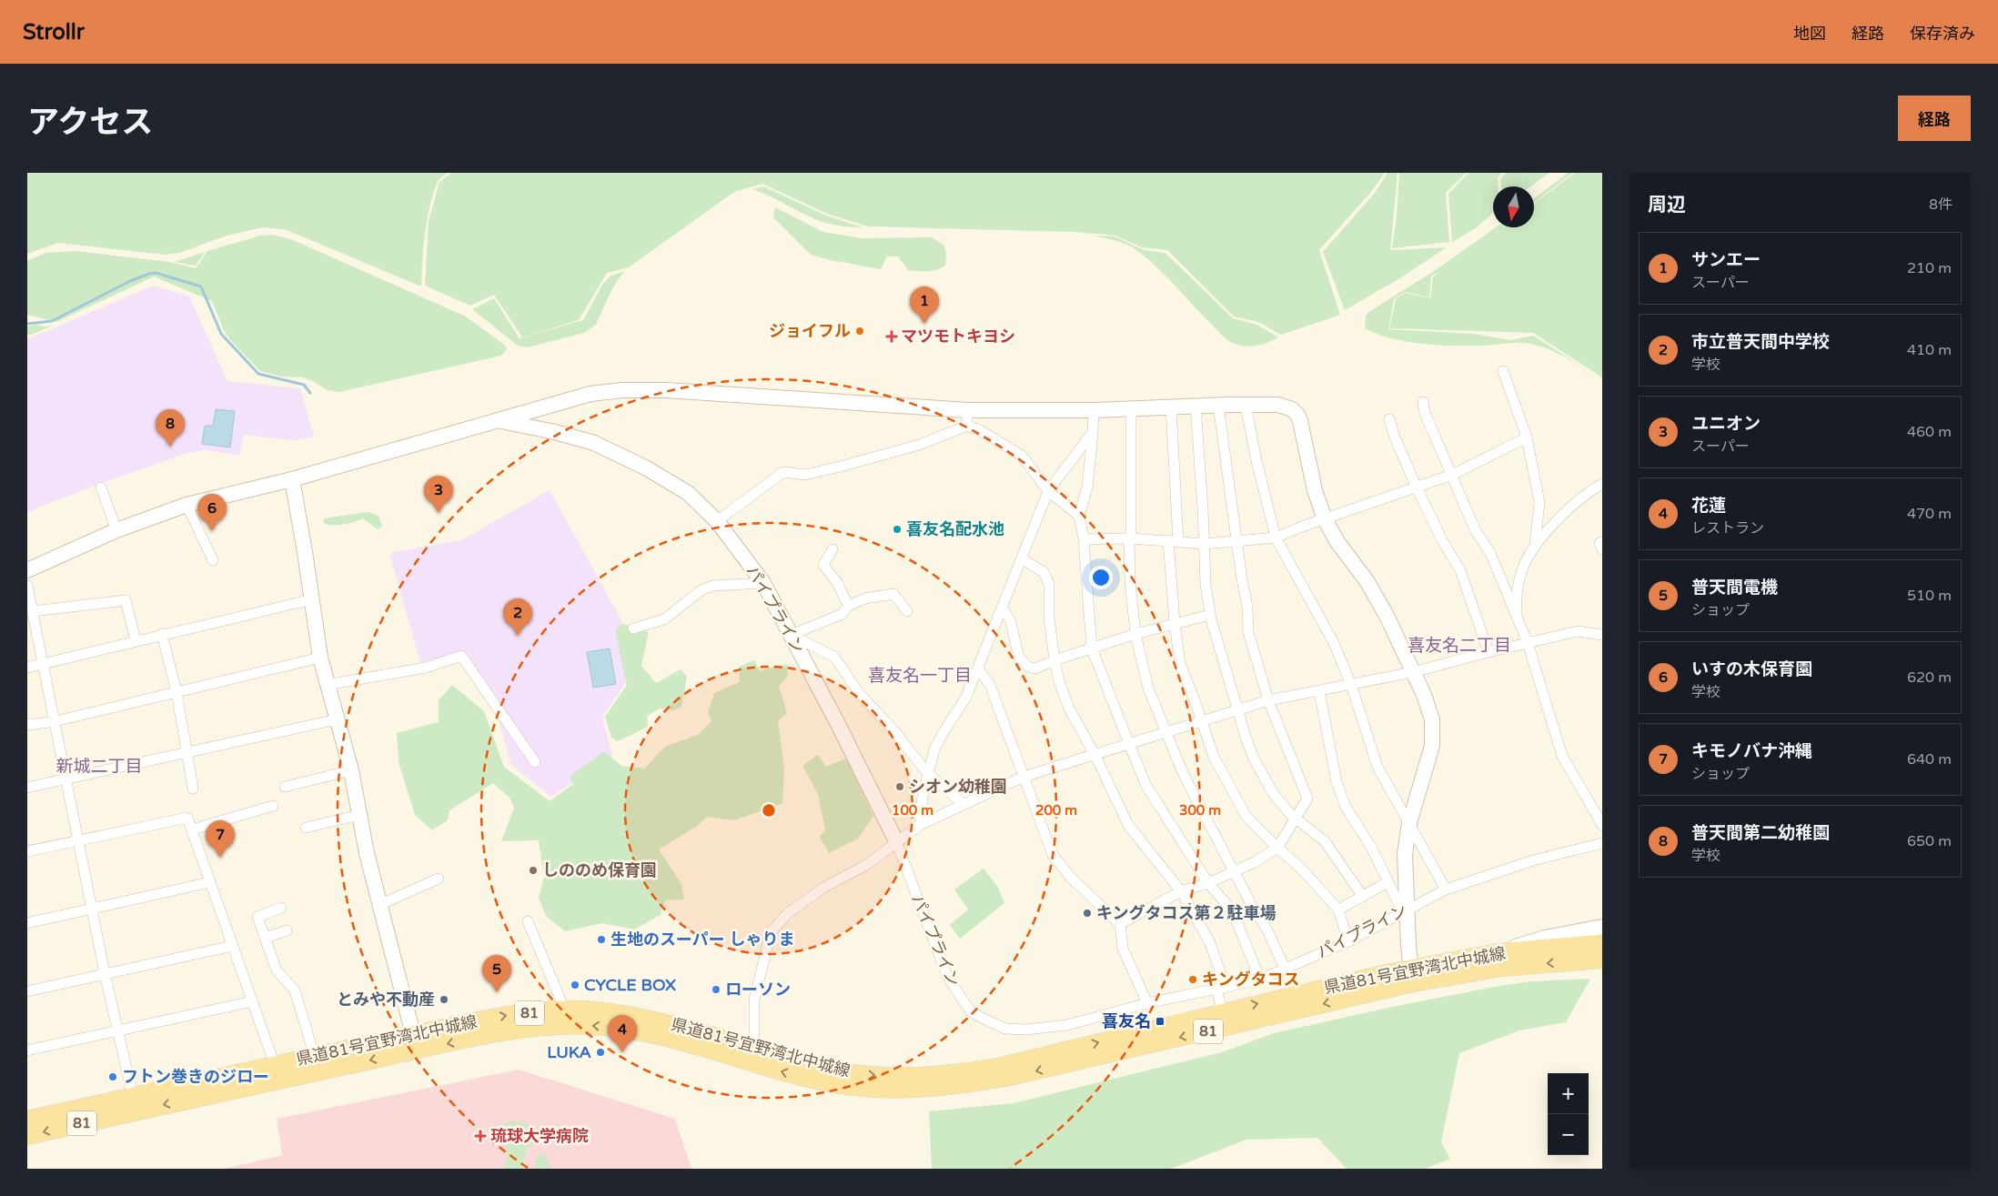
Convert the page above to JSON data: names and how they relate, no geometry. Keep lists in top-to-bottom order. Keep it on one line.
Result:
{"streets":{"main road":["県道81号宜野湾北中城線","81"],"street":["パイプライン"]},"districts":["喜友名二丁目","喜友名一丁目","新城二丁目"],"places":{"other":["ジョイフル","喜友名配水池","シオン幼稚園","しののめ保育園","キングタコス第２駐車場","生地のスーパー しゃりま","キングタコス","CYCLE BOX","ローソン","とみや不動産","LUKA","フトン巻きのジロー"],"health":["マツモトキヨシ","琉球大学病院"],"transit":["喜友名"]},"north":"bottom","page":{"header":"Strollr","nav":["地図","経路","保存済み"],"title":"アクセス","buttons":"経路","heading":["周辺","8件"],"list":[{"mark":"1","name":"サンエー","note":"スーパー","value":"210 m"},{"mark":"2","name":"市立普天間中学校","note":"学校","value":"410 m"},{"mark":"3","name":"ユニオン","note":"スーパー","value":"460 m"},{"mark":"4","name":"花蓮","note":"レストラン","value":"470 m"},{"mark":"5","name":"普天間電機","note":"ショップ","value":"510 m"},{"mark":"6","name":"いすの木保育園","note":"学校","value":"620 m"},{"mark":"7","name":"キモノバナ沖縄","note":"ショップ","value":"640 m"},{"mark":"8","name":"普天間第二幼稚園","note":"学校","value":"650 m"}],"pins":["1","8","3","6","2","7","5","4"],"map_buttons":["+","−"]},"rings":["100 m","200 m","300 m"]}
